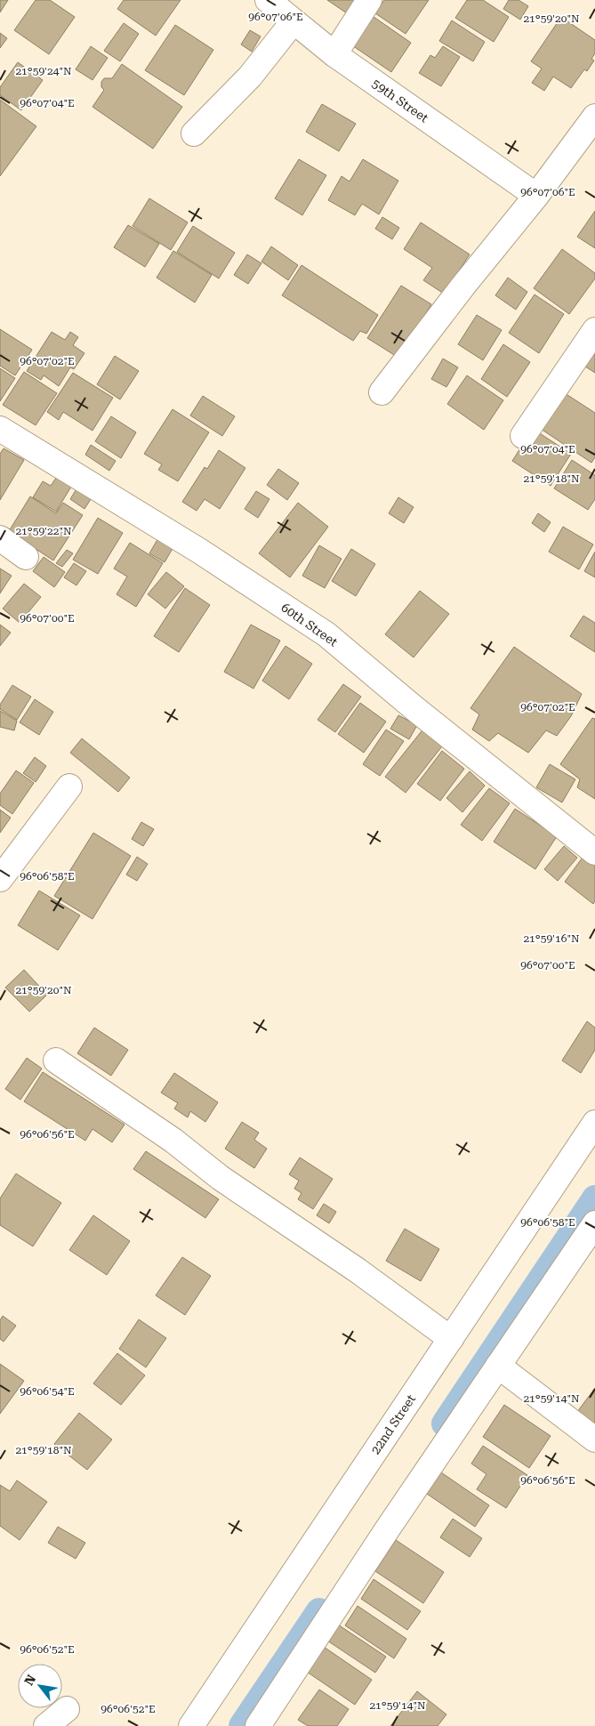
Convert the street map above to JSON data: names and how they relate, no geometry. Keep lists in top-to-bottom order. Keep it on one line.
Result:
{"streets":{"street":["59th Street","60th Street","22nd Street"]},"north":"top left","coordinates":["96°07'06\"E","21°59'20\"N","21°59'24\"N","96°07'04\"E","96°07'02\"E","21°59'18\"N","21°59'22\"N","96°07'00\"E","96°06'58\"E","21°59'16\"N","96°06'56\"E","96°06'54\"E","21°59'14\"N","96°06'52\"E"]}
